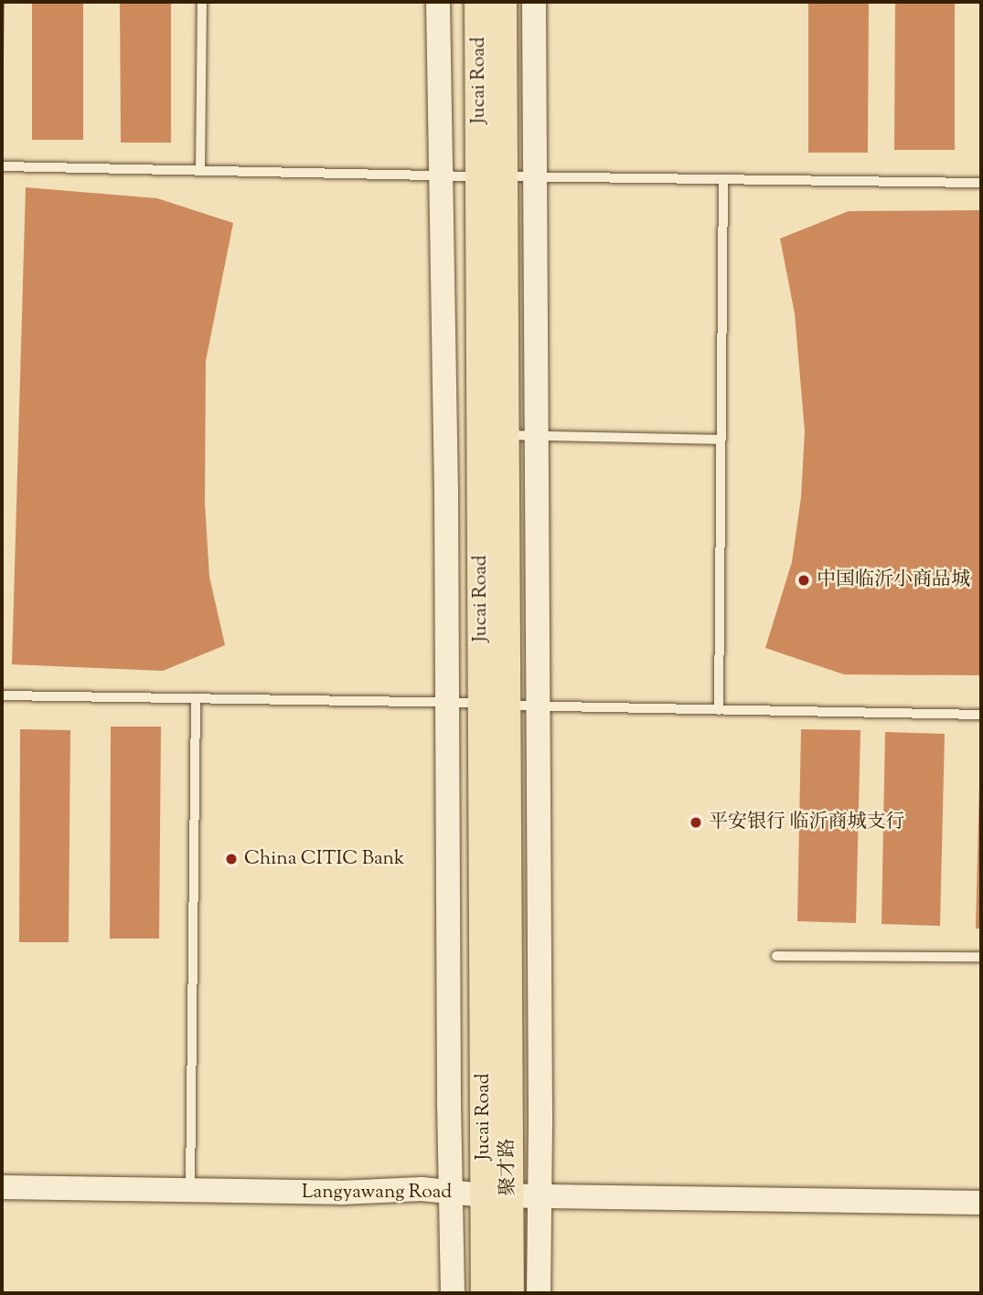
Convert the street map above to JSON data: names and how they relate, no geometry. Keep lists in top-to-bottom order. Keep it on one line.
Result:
{"streets":{"main road":["Jucai Road","聚才路"],"street":["Langyawang Road"]},"crossings":[["Jucai Road","聚才路"],["Jucai Road","Langyawang Road"],["聚才路","Langyawang Road"]],"places":["中国临沂小商品城","平安银行 临沂商城支行","China CITIC Bank"]}
